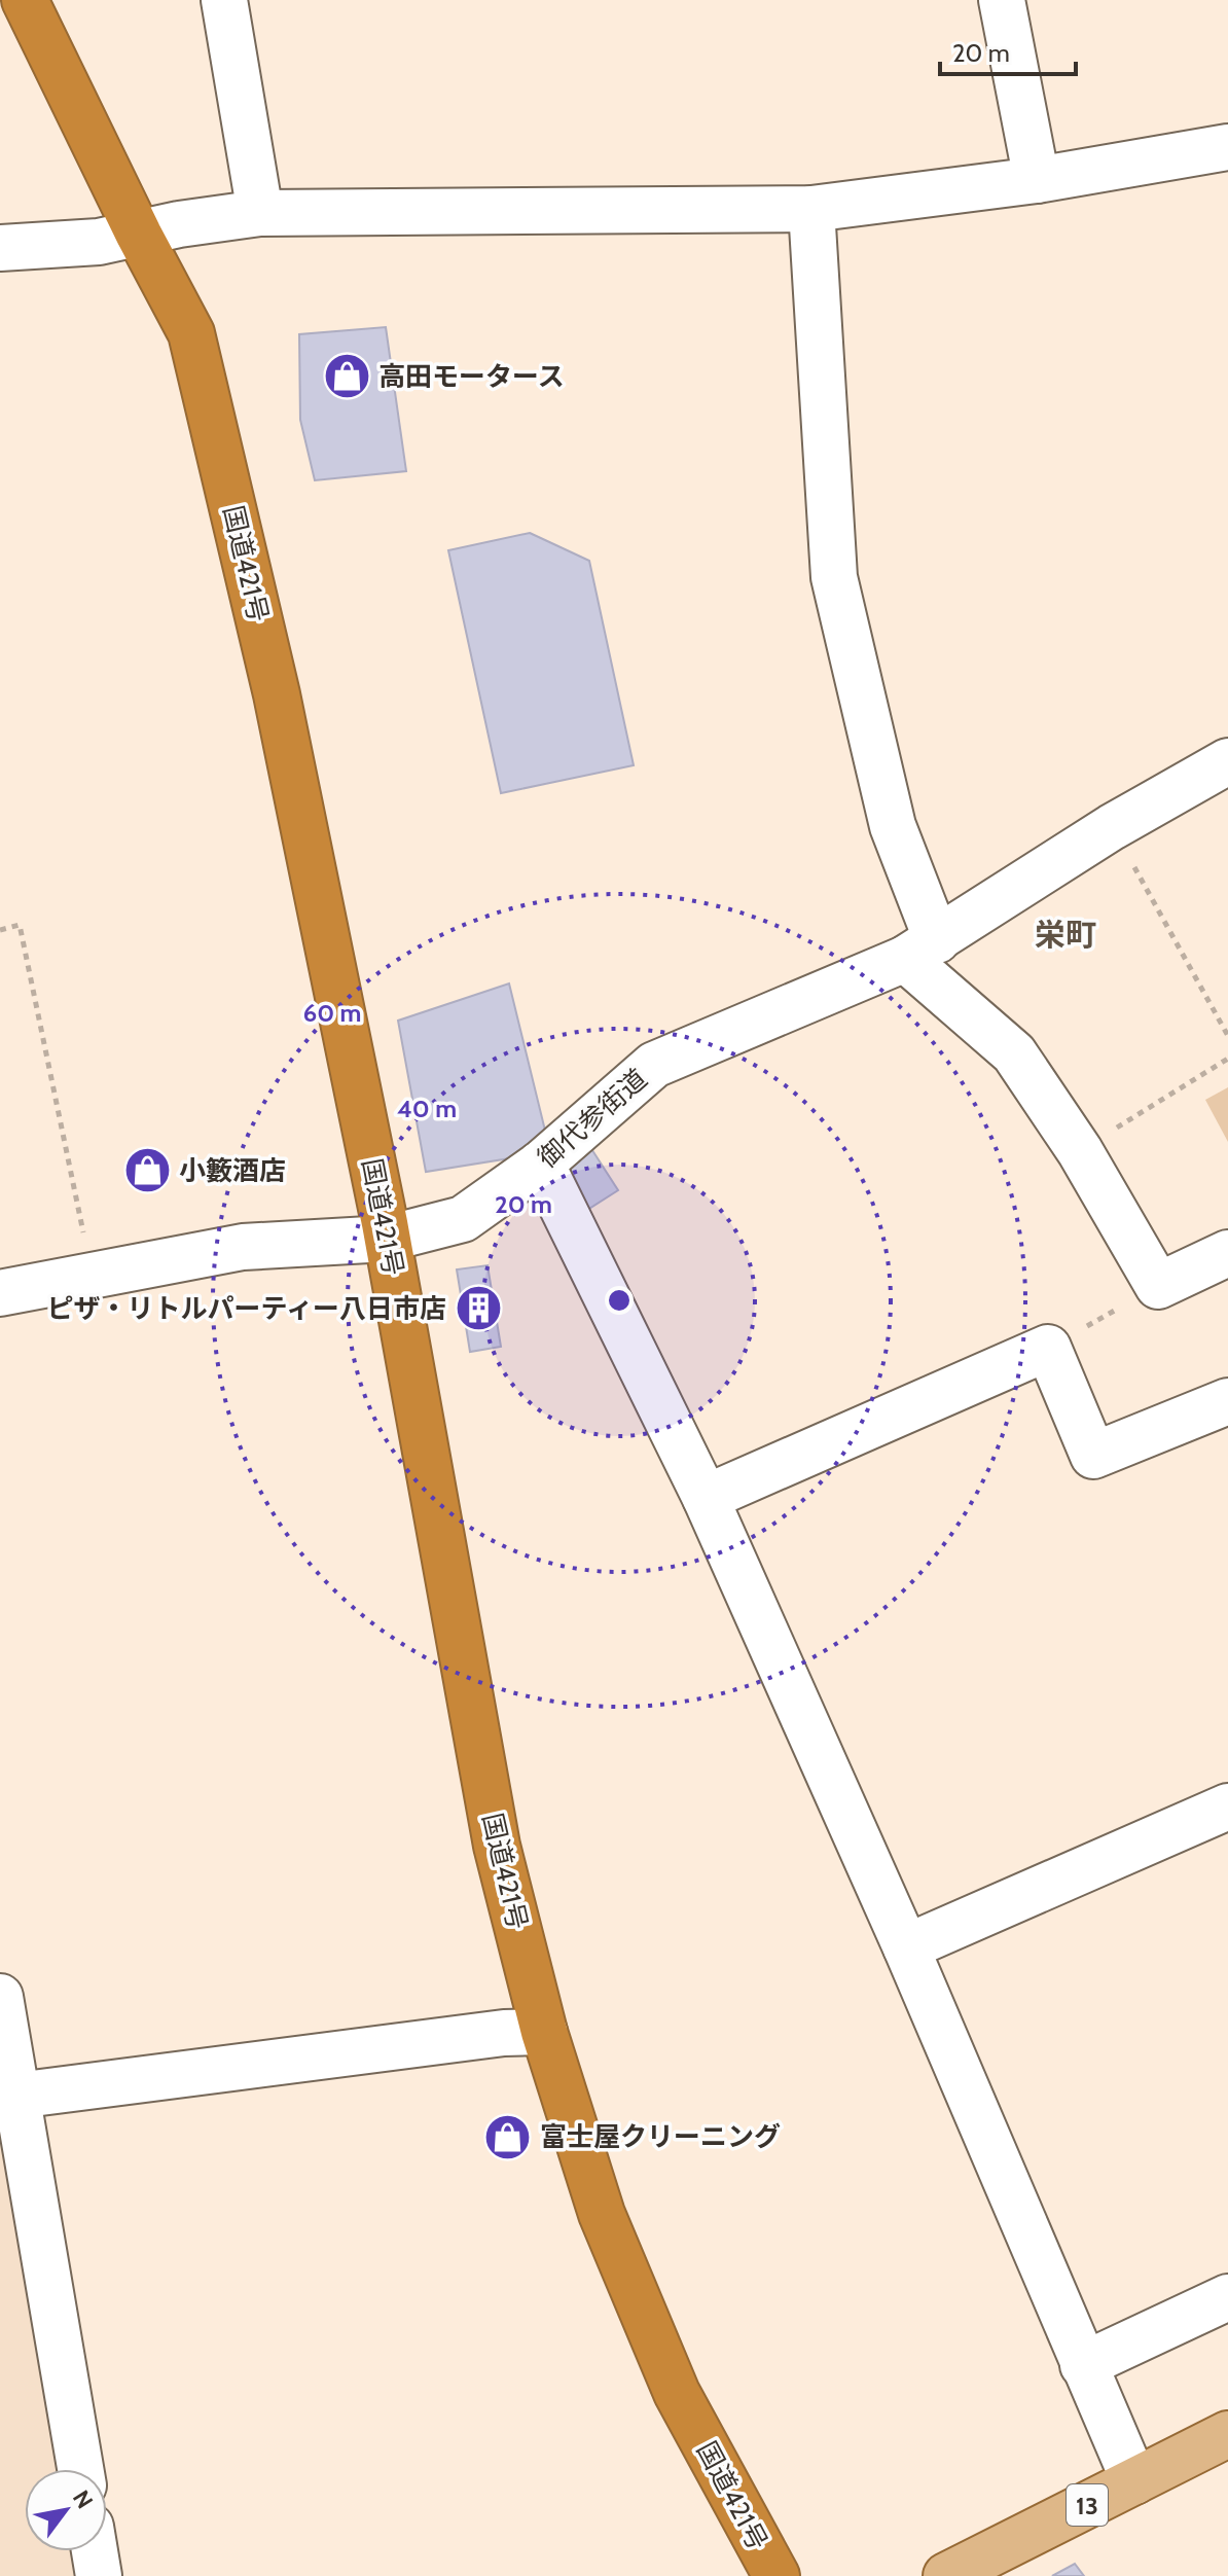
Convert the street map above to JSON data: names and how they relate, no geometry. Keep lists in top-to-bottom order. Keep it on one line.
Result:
{"streets":{"highway":["国道421号"],"main road":["13"],"street":["御代参街道"]},"crossings":[["国道421号","御代参街道"]],"districts":["栄町"],"places":{"shop":["高田モータース","小籔酒店","富士屋クリーニング"],"building":["ピザ・リトルパーティー八日市店"]},"scale_bar":"20 m","north":"top right","rings":["60 m","40 m","20 m"]}
